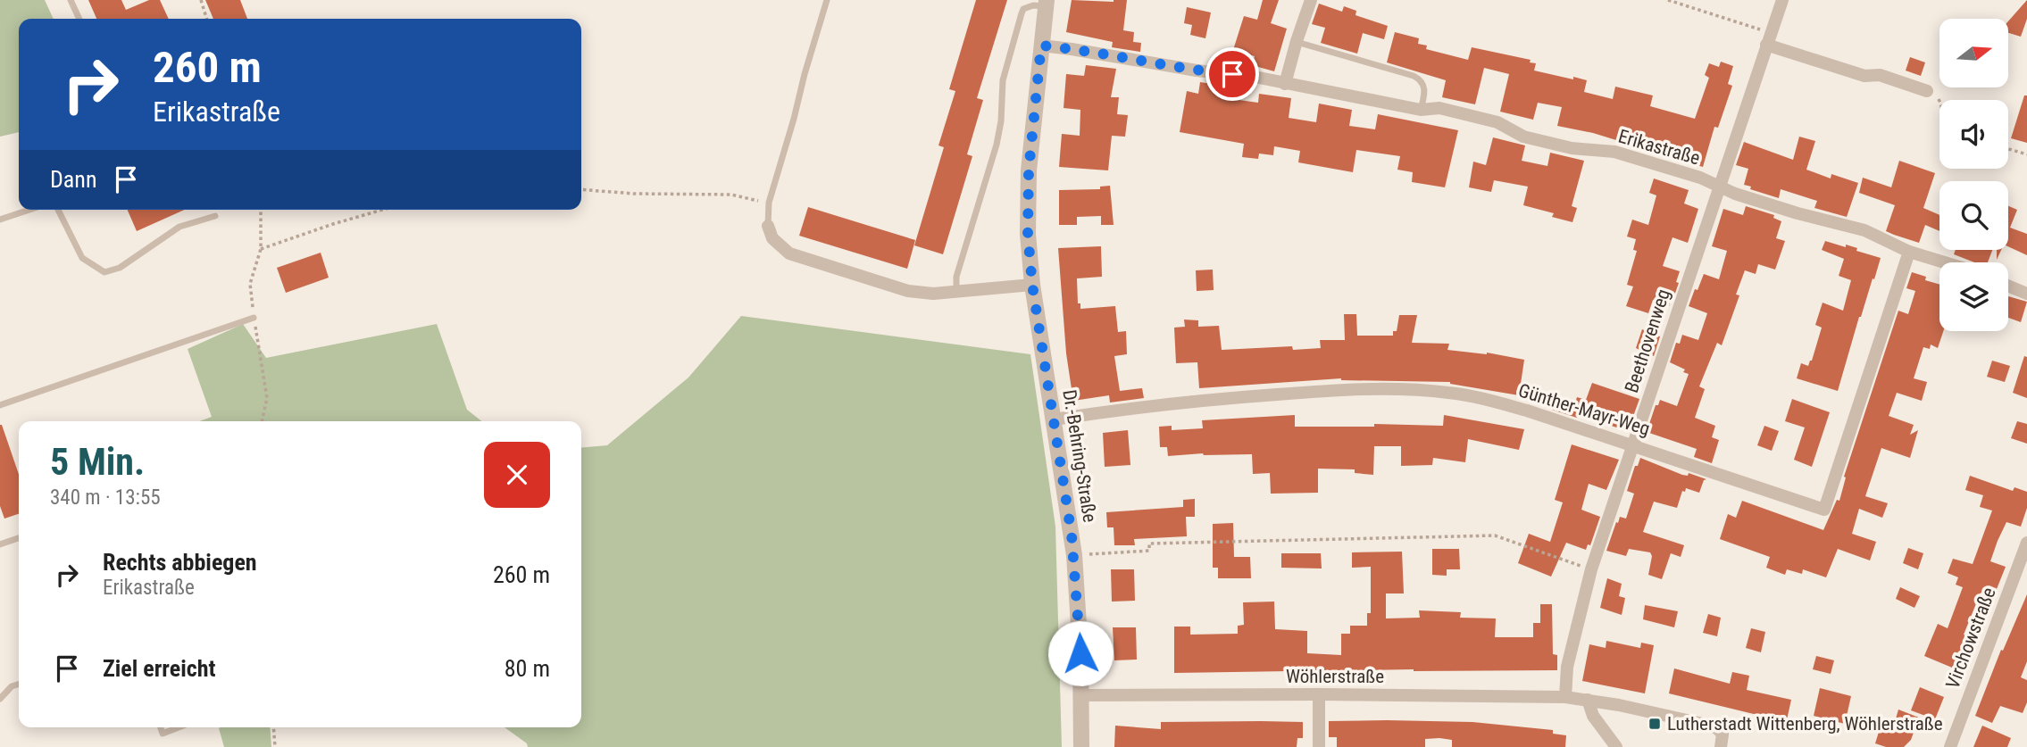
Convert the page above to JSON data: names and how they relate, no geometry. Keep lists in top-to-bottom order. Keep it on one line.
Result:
{"streets":{"street":["Erikastraße","Beethovenweg","Günther-Mayr-Weg","Dr.-Behring-Straße","Virchowstraße","Wöhlerstraße"]},"crossings":[["Erikastraße","Beethovenweg"],["Erikastraße","Günther-Mayr-Weg"],["Erikastraße","Dr.-Behring-Straße"],["Beethovenweg","Günther-Mayr-Weg"],["Beethovenweg","Wöhlerstraße"],["Günther-Mayr-Weg","Dr.-Behring-Straße"],["Dr.-Behring-Straße","Wöhlerstraße"]],"places":{"transit":["Lutherstadt Wittenberg, Wöhlerstraße"]},"north":"right","page":{"turn":["260 m","Erikastraße"],"then":"Dann","heading":["5 Min.","340 m · 13:55"],"list":[{"name":"Rechts abbiegen","note":"Erikastraße","value":"260 m"},{"name":"Ziel erreicht","value":"80 m"}]}}
